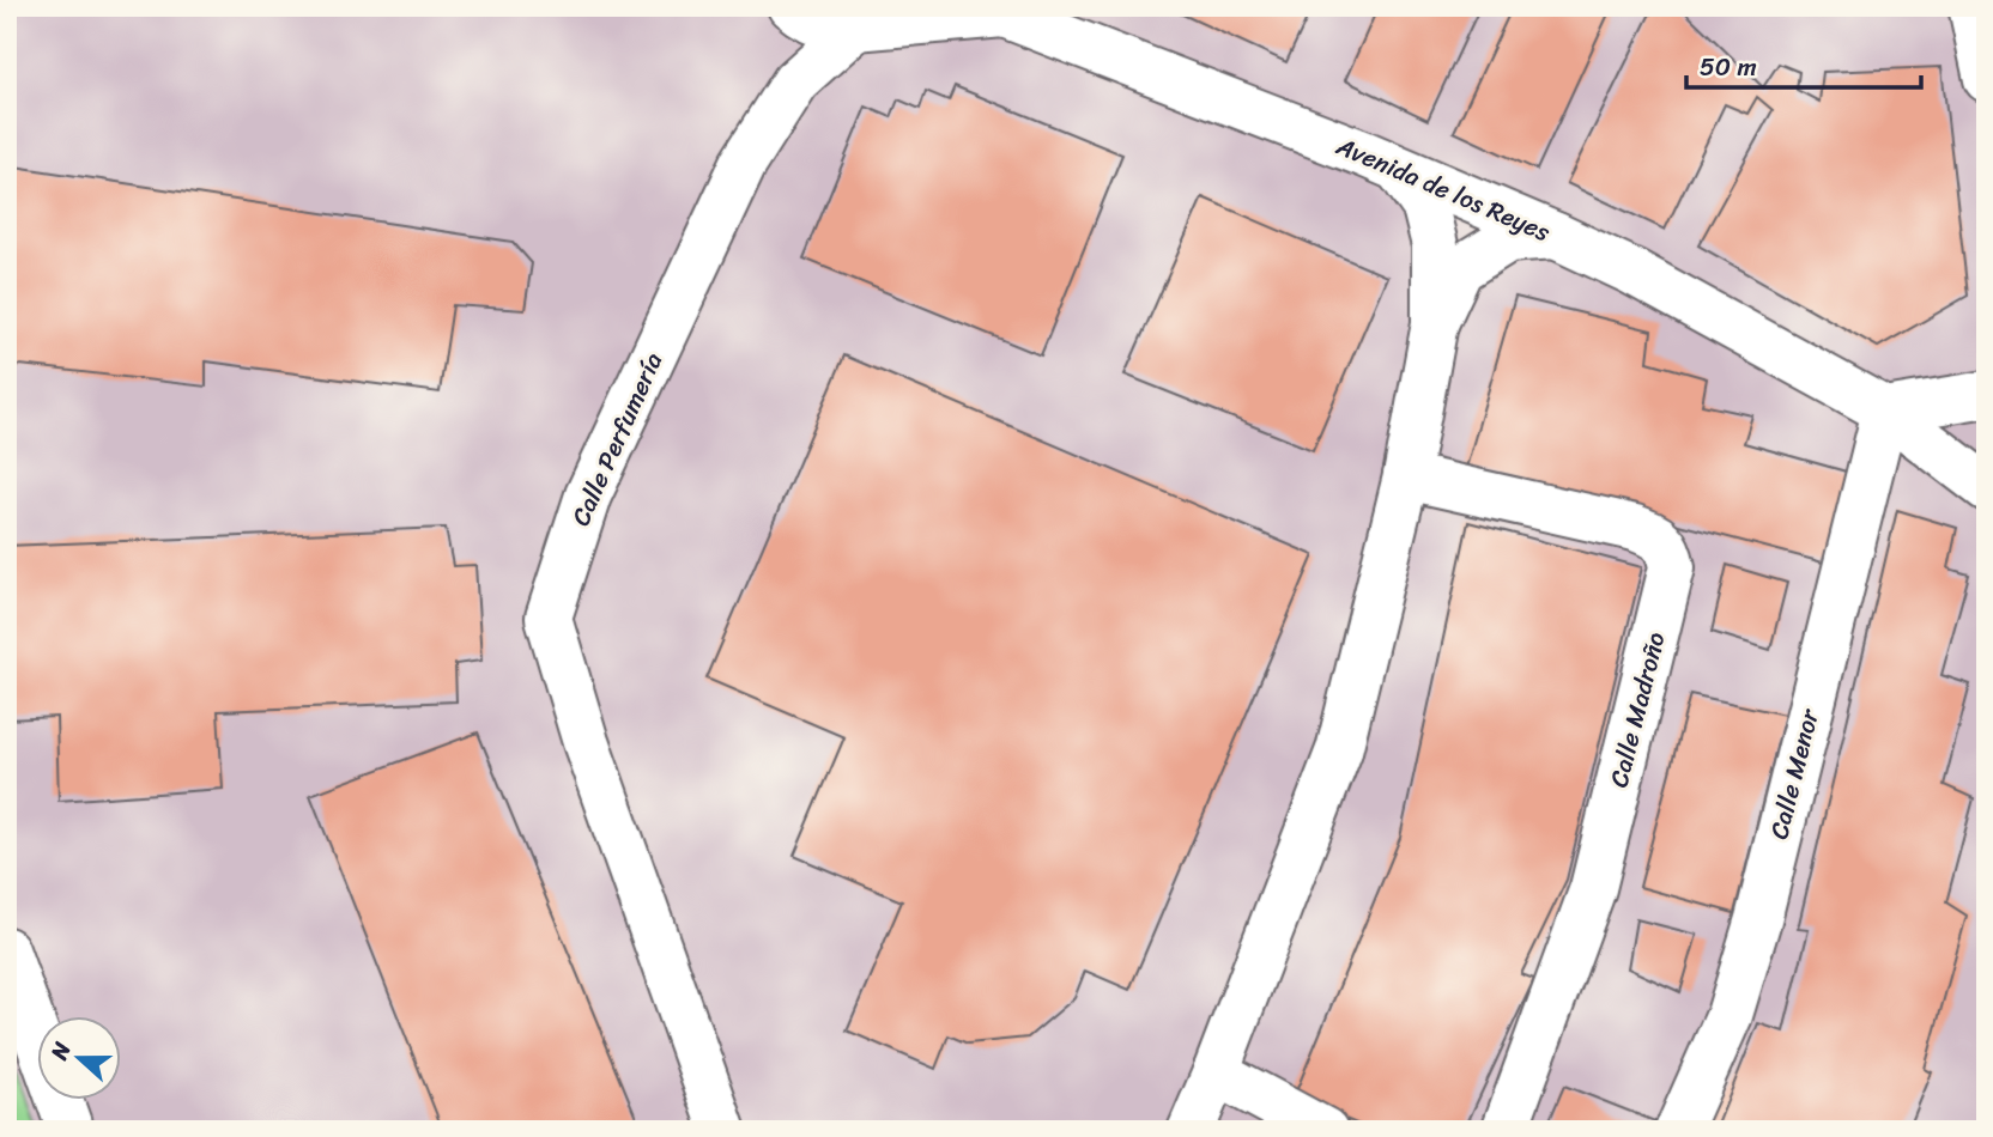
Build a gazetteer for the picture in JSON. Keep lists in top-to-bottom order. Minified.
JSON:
{"streets":{"street":["Avenida de los Reyes","Calle Perfumería","Calle Madroño","Calle Menor"]},"crossings":[["Avenida de los Reyes","Calle Menor"]],"scale_bar":"50 m","north":"left"}
